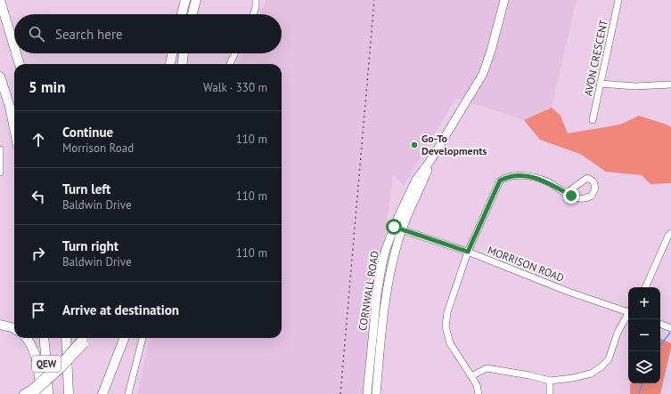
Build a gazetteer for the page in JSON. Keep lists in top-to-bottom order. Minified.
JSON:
{"streets":{"highway":["QEW"],"main road":["CORNWALL ROAD"],"street":["AVON CRESCENT","MORRISON ROAD"]},"crossings":[["MORRISON ROAD","CORNWALL ROAD"]],"places":["Go-To Developments"],"page":{"search":"Search here","heading":["5 min","Walk · 330 m"],"list":[["Continue","Morrison Road","110 m"],["Turn left","Baldwin Drive","110 m"],["Turn right","Baldwin Drive","110 m"],"Arrive at destination"],"map_buttons":["+","−"]}}
